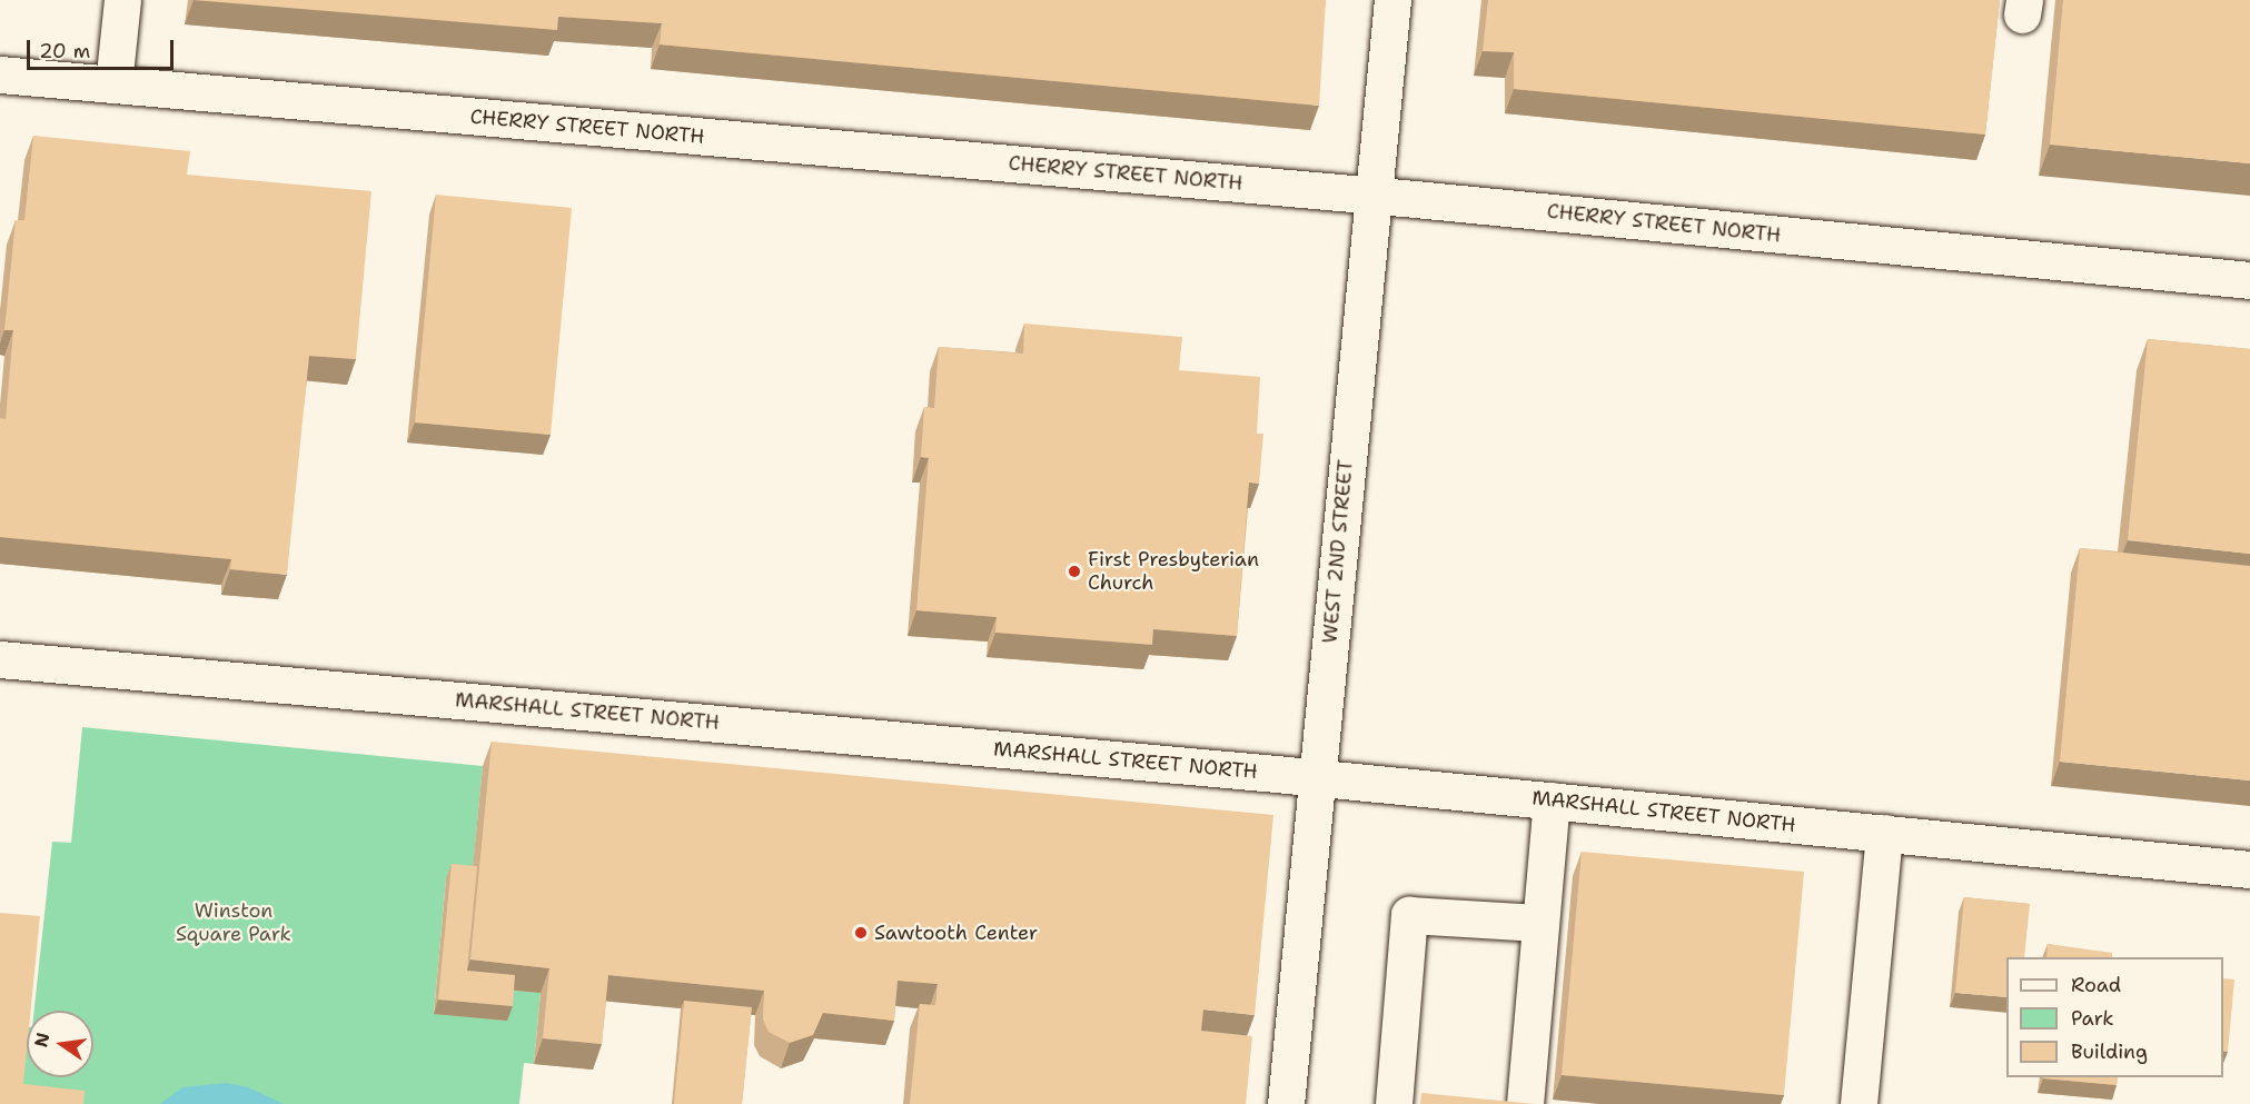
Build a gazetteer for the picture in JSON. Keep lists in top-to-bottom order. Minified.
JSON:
{"streets":{"main road":["CHERRY STREET NORTH","WEST 2ND STREET","MARSHALL STREET NORTH"]},"crossings":[["CHERRY STREET NORTH","WEST 2ND STREET"],["WEST 2ND STREET","MARSHALL STREET NORTH"]],"parks":["Winston Square Park"],"places":["First Presbyterian Church","Sawtooth Center"],"legend":["Road","Park","Building"],"scale_bar":"20 m","north":"left"}
